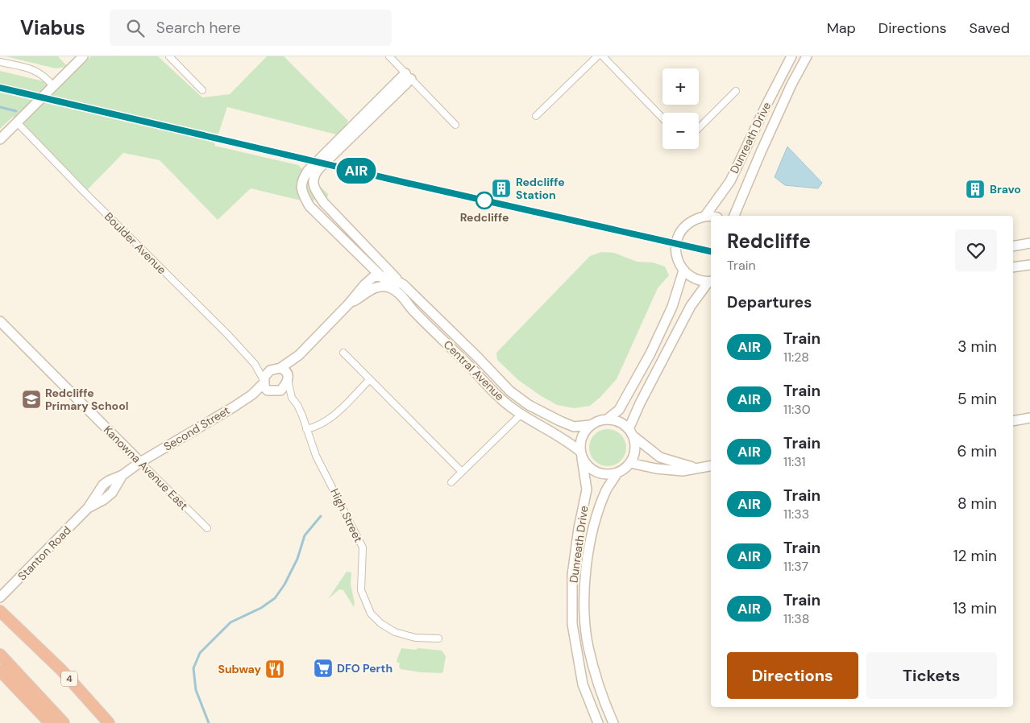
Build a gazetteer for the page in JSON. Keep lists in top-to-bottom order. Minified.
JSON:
{"streets":{"highway":["4"],"street":["Dunreath Drive","Boulder Avenue","Central Avenue","Second Street","Kanowna Avenue East","High Street","Stanton Road"]},"crossings":[["Dunreath Drive","Central Avenue"],["Boulder Avenue","Second Street"],["Boulder Avenue","High Street"],["Second Street","Kanowna Avenue East"],["Second Street","High Street"],["Second Street","Stanton Road"],["Kanowna Avenue East","Stanton Road"]],"places":{"building":["Redcliffe Station","Bravo"],"other":["Redcliffe"],"school or university":["Redcliffe Primary School"],"supermarket":["DFO Perth"],"restaurant":["Subway"]},"page":{"header":"Viabus","search":"Search here","nav":["Map","Directions","Saved"],"on_map":"AIR","map_buttons":["+","−"],"heading":[["Redcliffe","Train"],"Departures"],"list":[{"mark":"AIR","name":"Train","note":"11:28","value":"3 min"},{"mark":"AIR","name":"Train","note":"11:30","value":"5 min"},{"mark":"AIR","name":"Train","note":"11:31","value":"6 min"},{"mark":"AIR","name":"Train","note":"11:33","value":"8 min"},{"mark":"AIR","name":"Train","note":"11:37","value":"12 min"},{"mark":"AIR","name":"Train","note":"11:38","value":"13 min"}],"buttons":["Directions","Tickets"]}}
